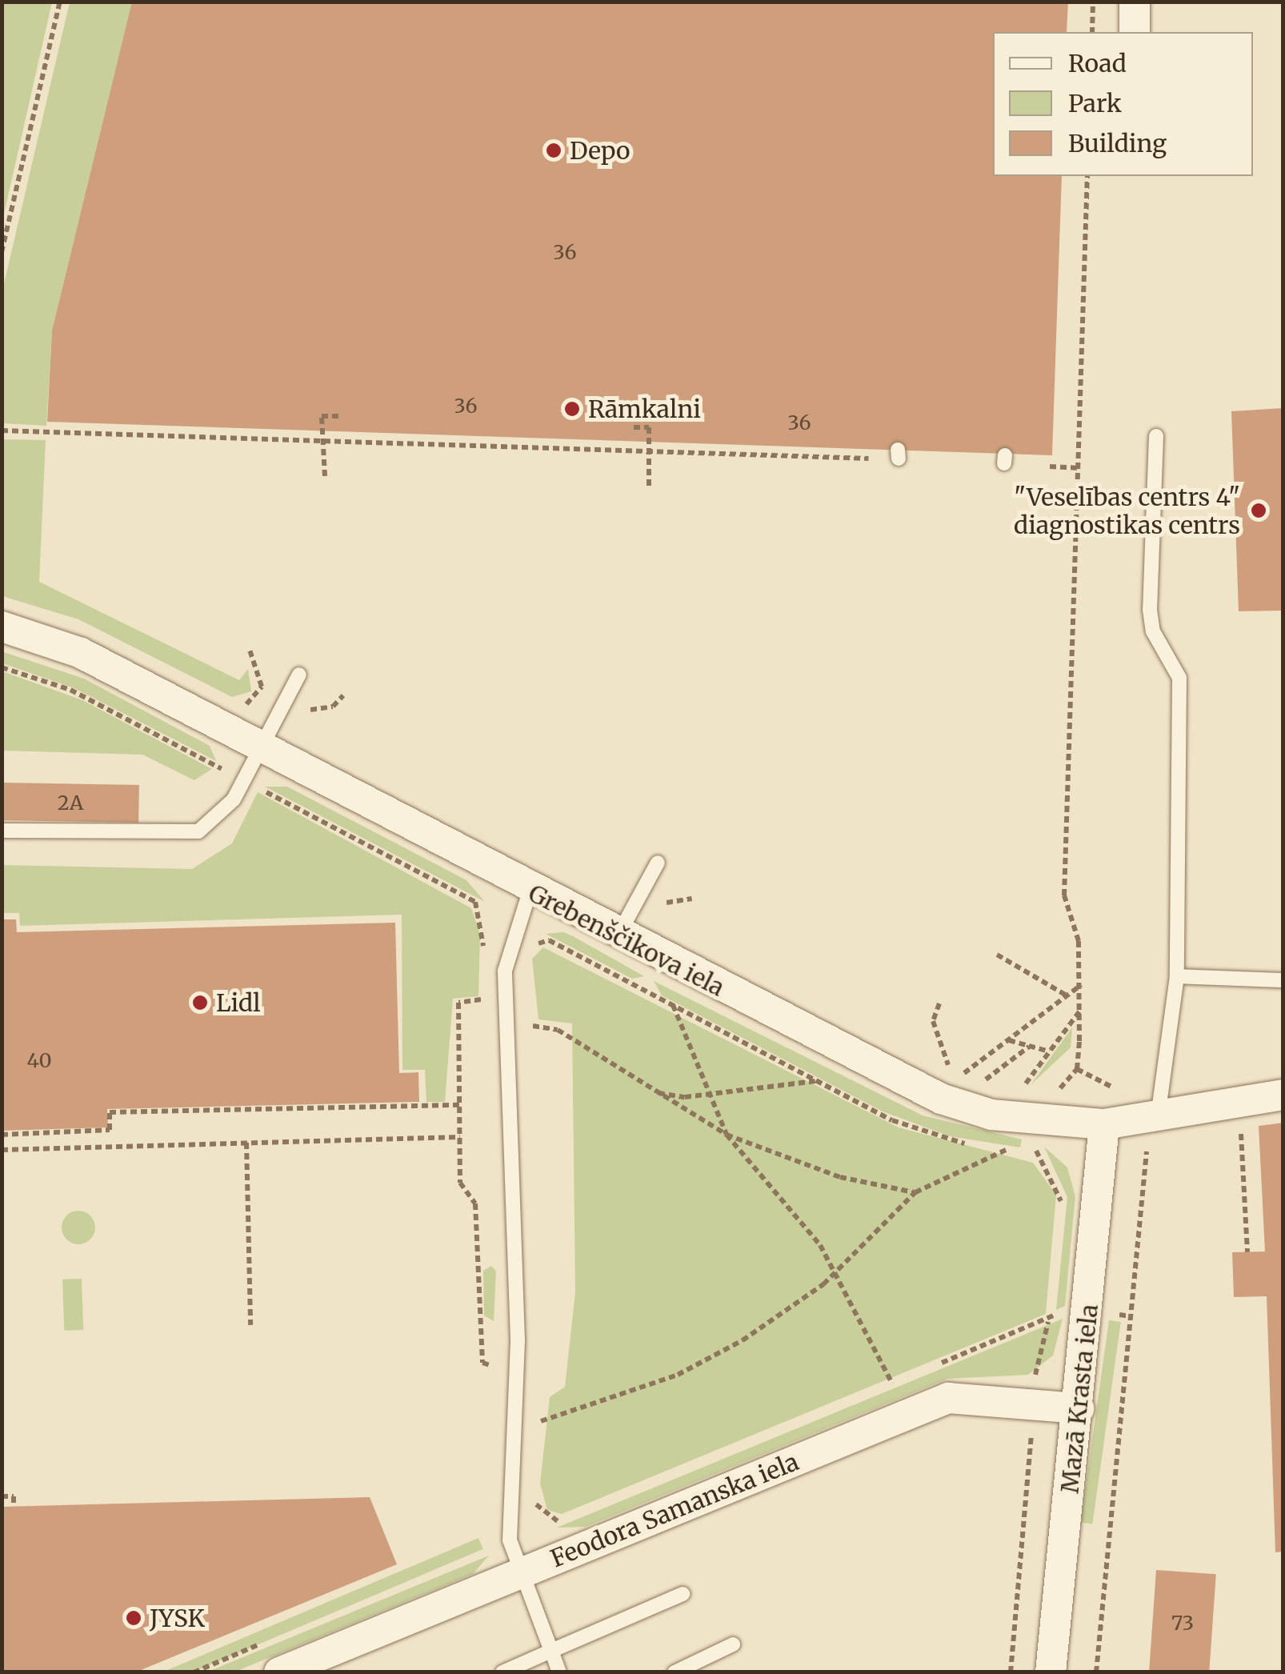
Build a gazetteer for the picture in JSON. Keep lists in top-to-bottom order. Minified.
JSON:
{"streets":{"street":["Grebenščikova iela","Mazā Krasta iela","Feodora Samanska iela"]},"crossings":[["Grebenščikova iela","Mazā Krasta iela"],["Mazā Krasta iela","Feodora Samanska iela"]],"places":["Depo","Rāmkalni","\"Veselības centrs 4\" diagnostikas centrs","Lidl","JYSK"],"house_numbers":["36","36","36","2A","40","73"],"legend":["Road","Park","Building"]}
